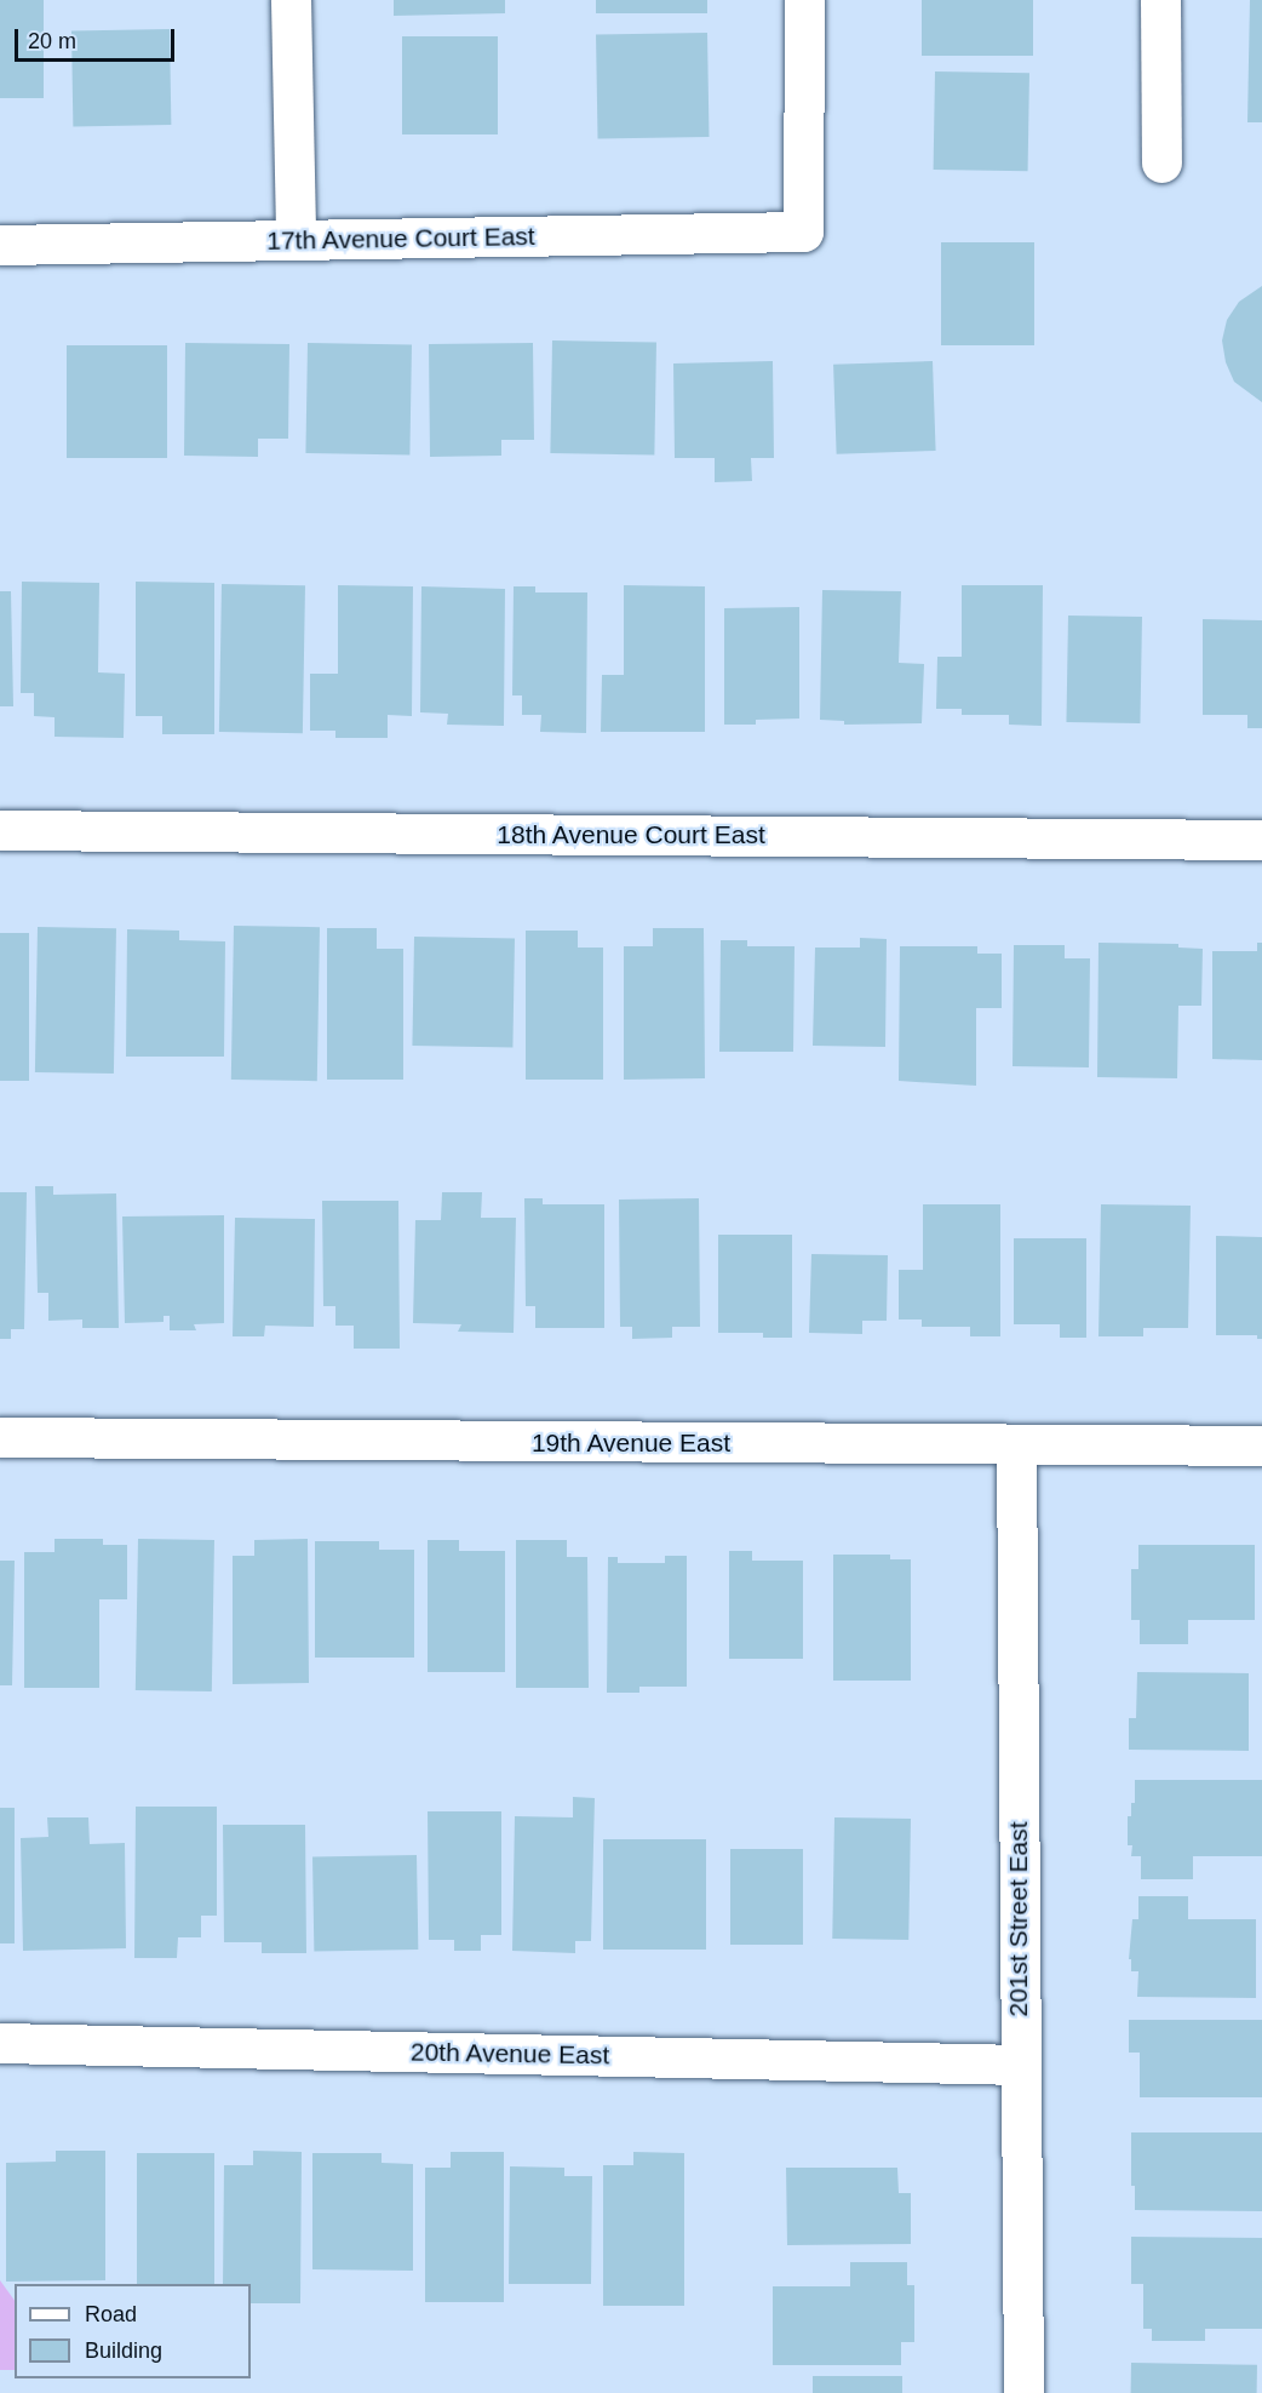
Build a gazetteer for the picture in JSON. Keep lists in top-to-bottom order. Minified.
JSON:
{"streets":{"street":["17th Avenue Court East","18th Avenue Court East","19th Avenue East","201st Street East","20th Avenue East"]},"crossings":[["19th Avenue East","201st Street East"],["201st Street East","20th Avenue East"]],"legend":["Road","Building"],"scale_bar":"20 m"}
